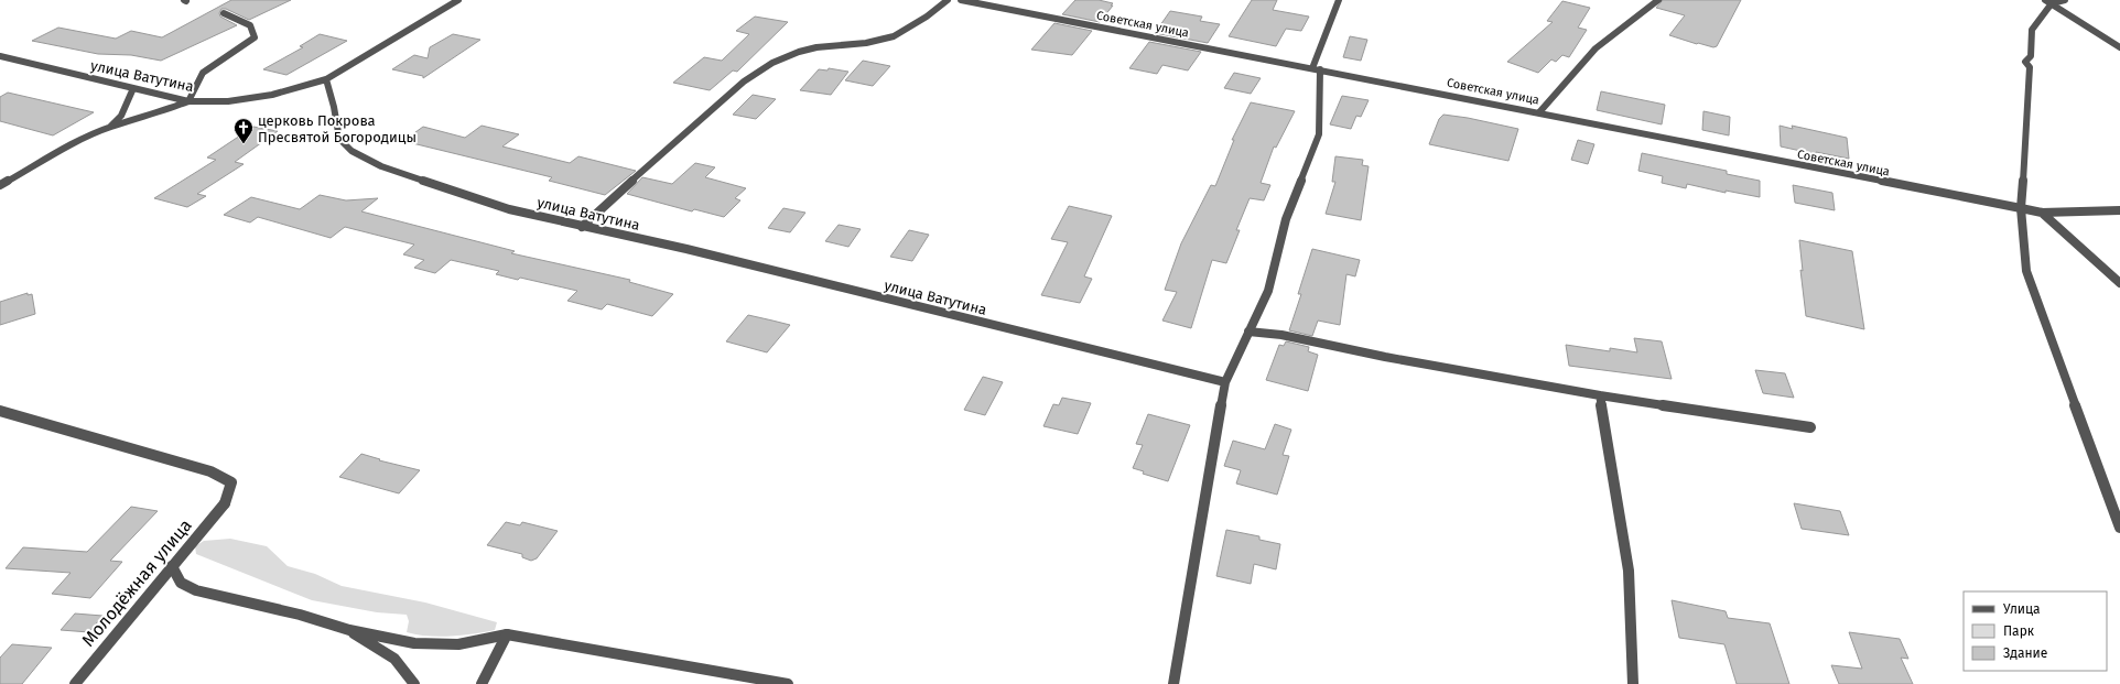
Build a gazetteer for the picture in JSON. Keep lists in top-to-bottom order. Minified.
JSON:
{"streets":{"street":["Советская улица","улица Ватутина","Молодёжная улица"]},"places":{"church":["церковь Покрова Пресвятой Богородицы"]},"legend":["Улица","Парк","Здание"]}
